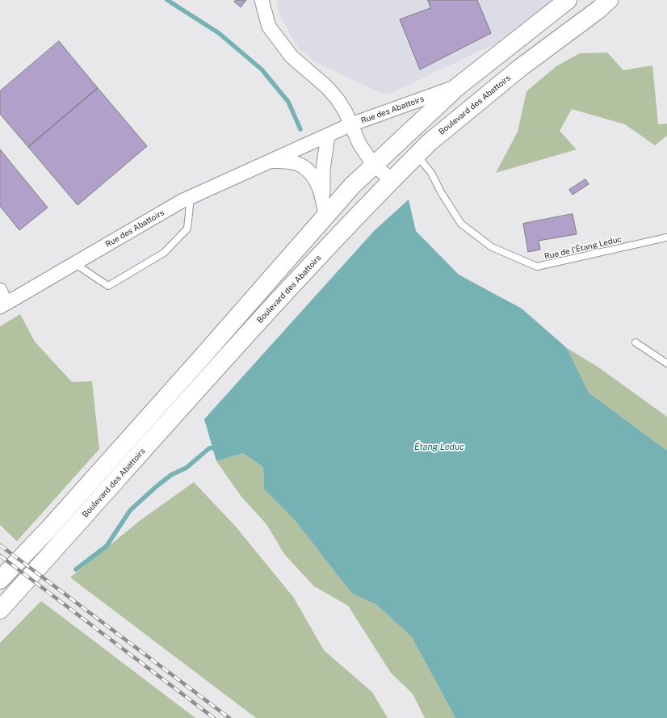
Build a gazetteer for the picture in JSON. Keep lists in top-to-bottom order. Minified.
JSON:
{"streets":{"street":["Boulevard des Abattoirs","Rue des Abattoirs"],"lane":["Rue de l'Étang Leduc"]},"crossings":[["Boulevard des Abattoirs","Rue de l'Étang Leduc"]],"water":["Étang Leduc"]}
